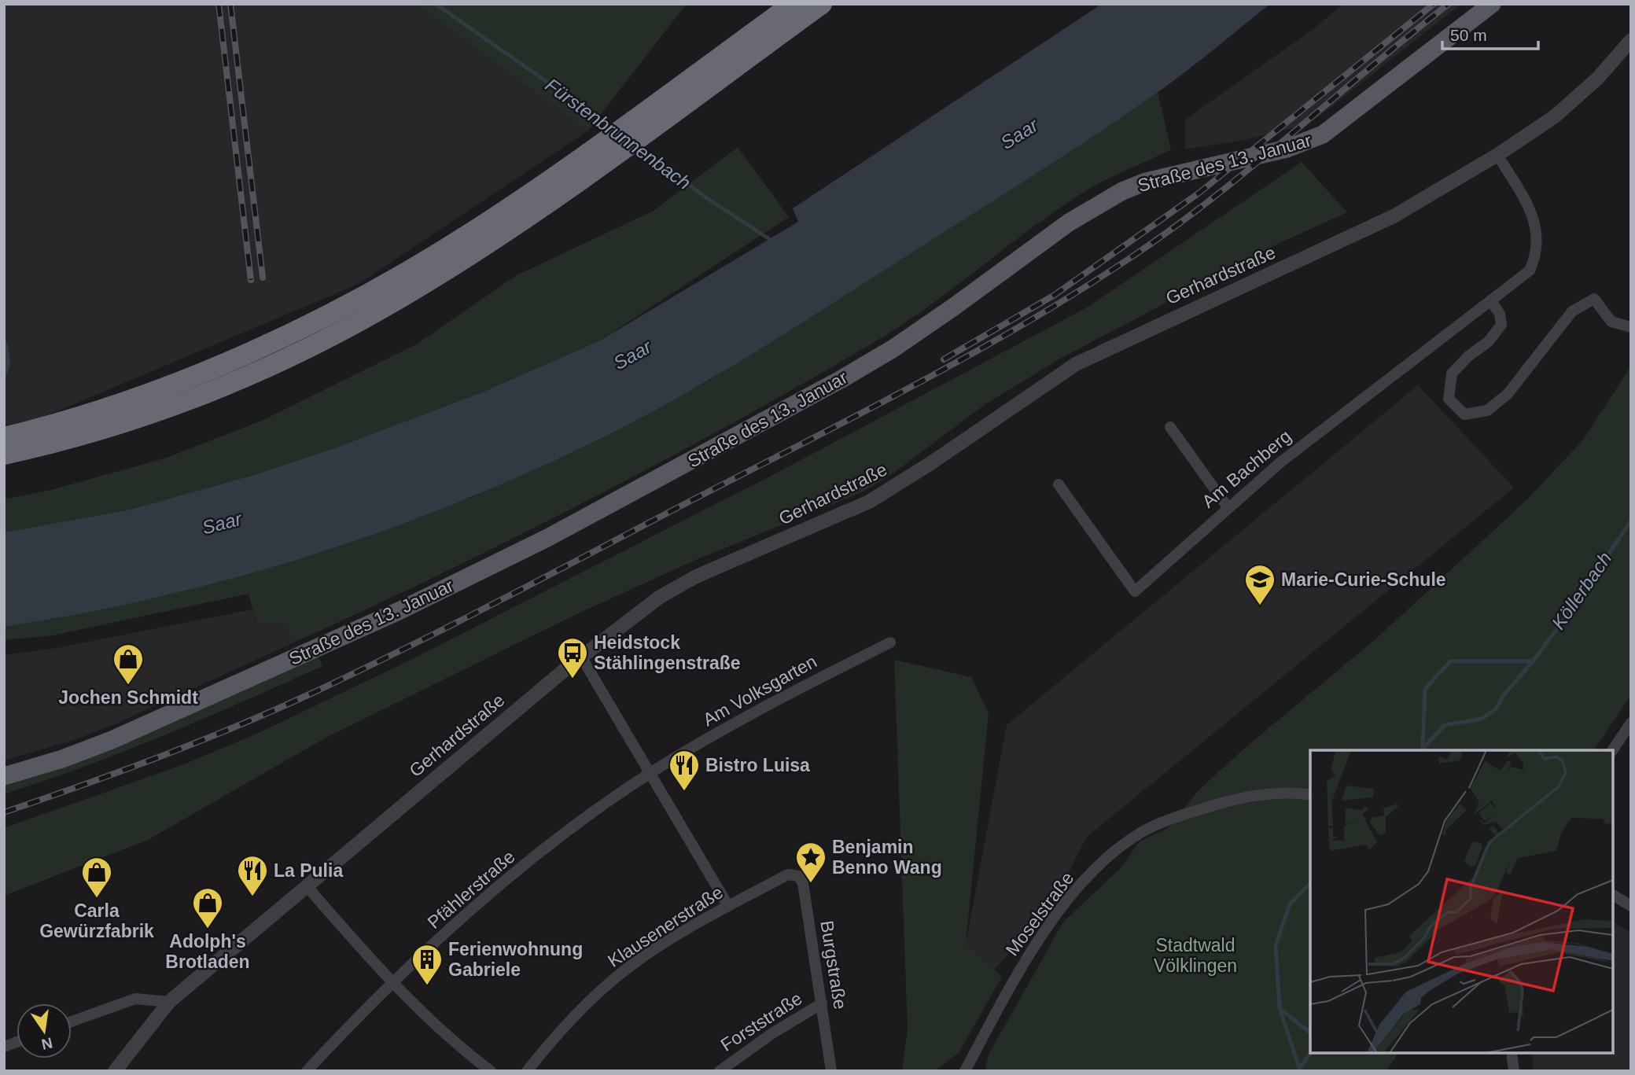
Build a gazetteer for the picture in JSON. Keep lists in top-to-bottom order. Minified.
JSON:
{"streets":{"main road":["Straße des 13. Januar"],"street":["Gerhardstraße","Am Bachberg","Am Volksgarten","Pfählerstraße","Moselstraße","Klausenerstraße","Burgstraße","Forststraße"]},"crossings":[["Gerhardstraße","Am Bachberg"],["Am Volksgarten","Pfählerstraße"],["Klausenerstraße","Burgstraße"],["Burgstraße","Forststraße"]],"water":["Fürstenbrunnenbach","Saar","Köllerbach"],"parks":["Stadtwald Völklingen"],"places":{"school or university":["Marie-Curie-Schule"],"bus stop":["Heidstock Stählingenstraße"],"shop":["Jochen Schmidt","Carla Gewürzfabrik","Adolph's Brotladen"],"restaurant":["Bistro Luisa","La Pulia"],"place":["Benjamin Benno Wang"],"building":["Ferienwohnung Gabriele"]},"scale_bar":"50 m","north":"bottom"}
